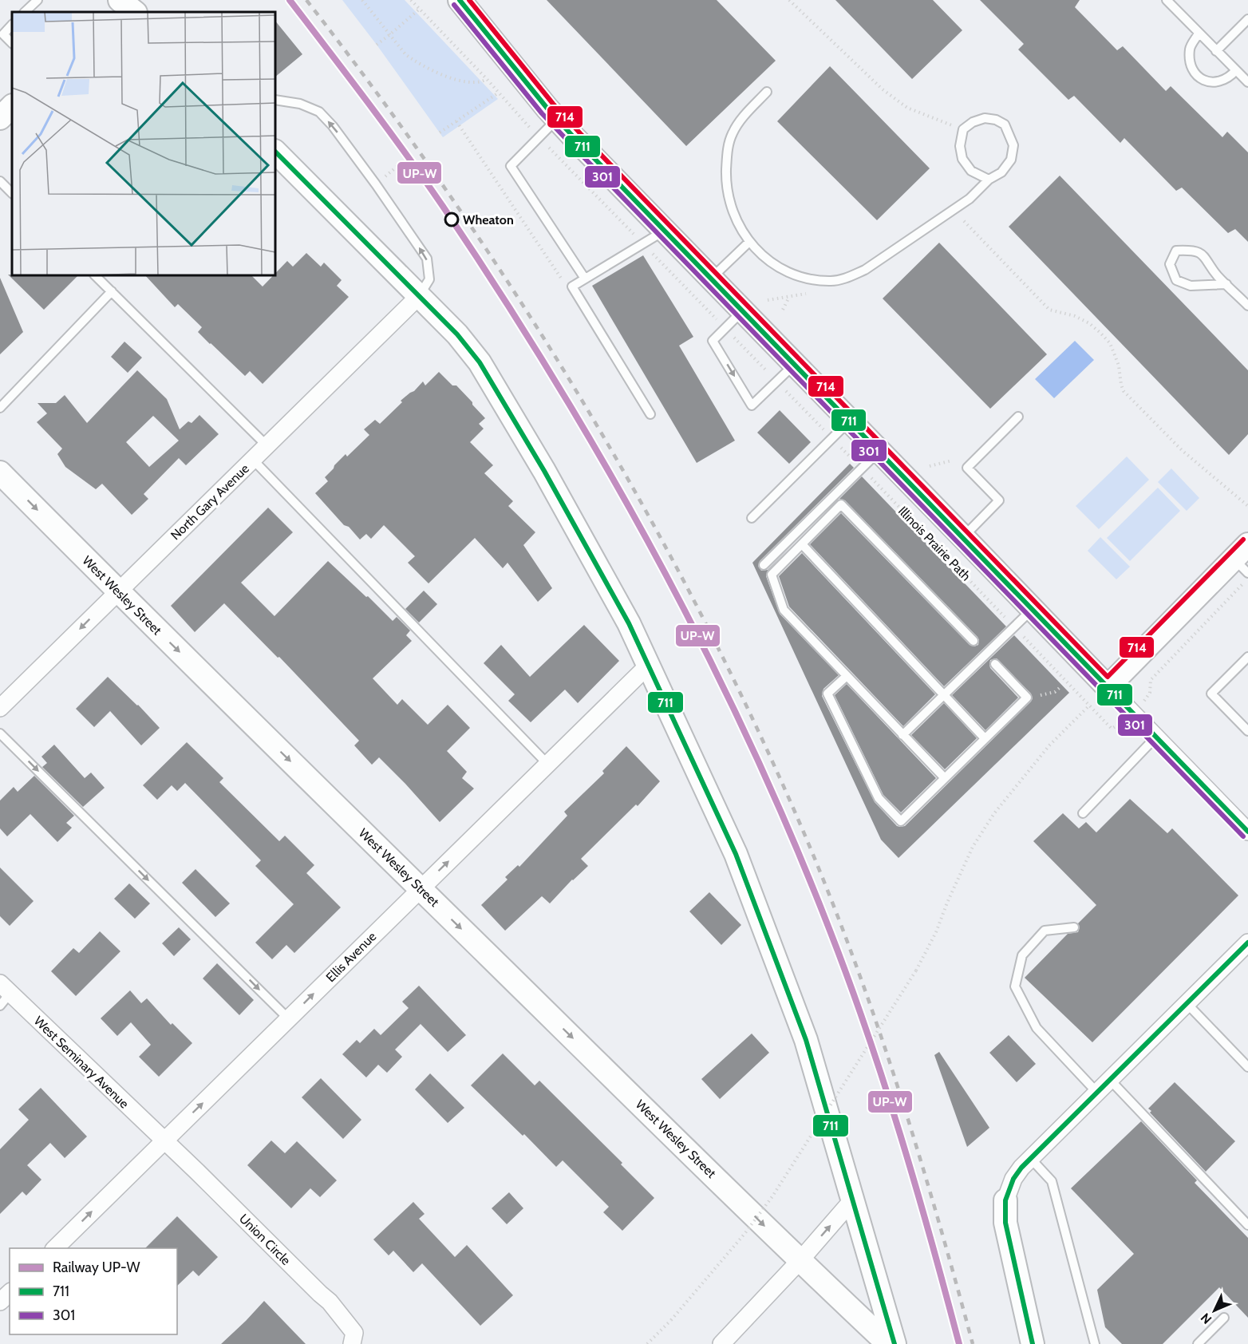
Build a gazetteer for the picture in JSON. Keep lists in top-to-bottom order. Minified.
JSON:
{"streets":{"street":["North Gary Avenue","West Wesley Street","Ellis Avenue","West Seminary Avenue","Union Circle"],"path":["Illinois Prairie Path"]},"crossings":[["North Gary Avenue","West Wesley Street"],["West Wesley Street","Ellis Avenue"],["Ellis Avenue","West Seminary Avenue"],["Ellis Avenue","Union Circle"],["West Seminary Avenue","Union Circle"]],"one_way":["West Wesley Street","Ellis Avenue"],"places":["Wheaton"],"lines":["rail line UP-W","transit line 711","transit line 714","transit line 301"],"legend":["Railway UP-W","711","301"],"north":"bottom left"}
